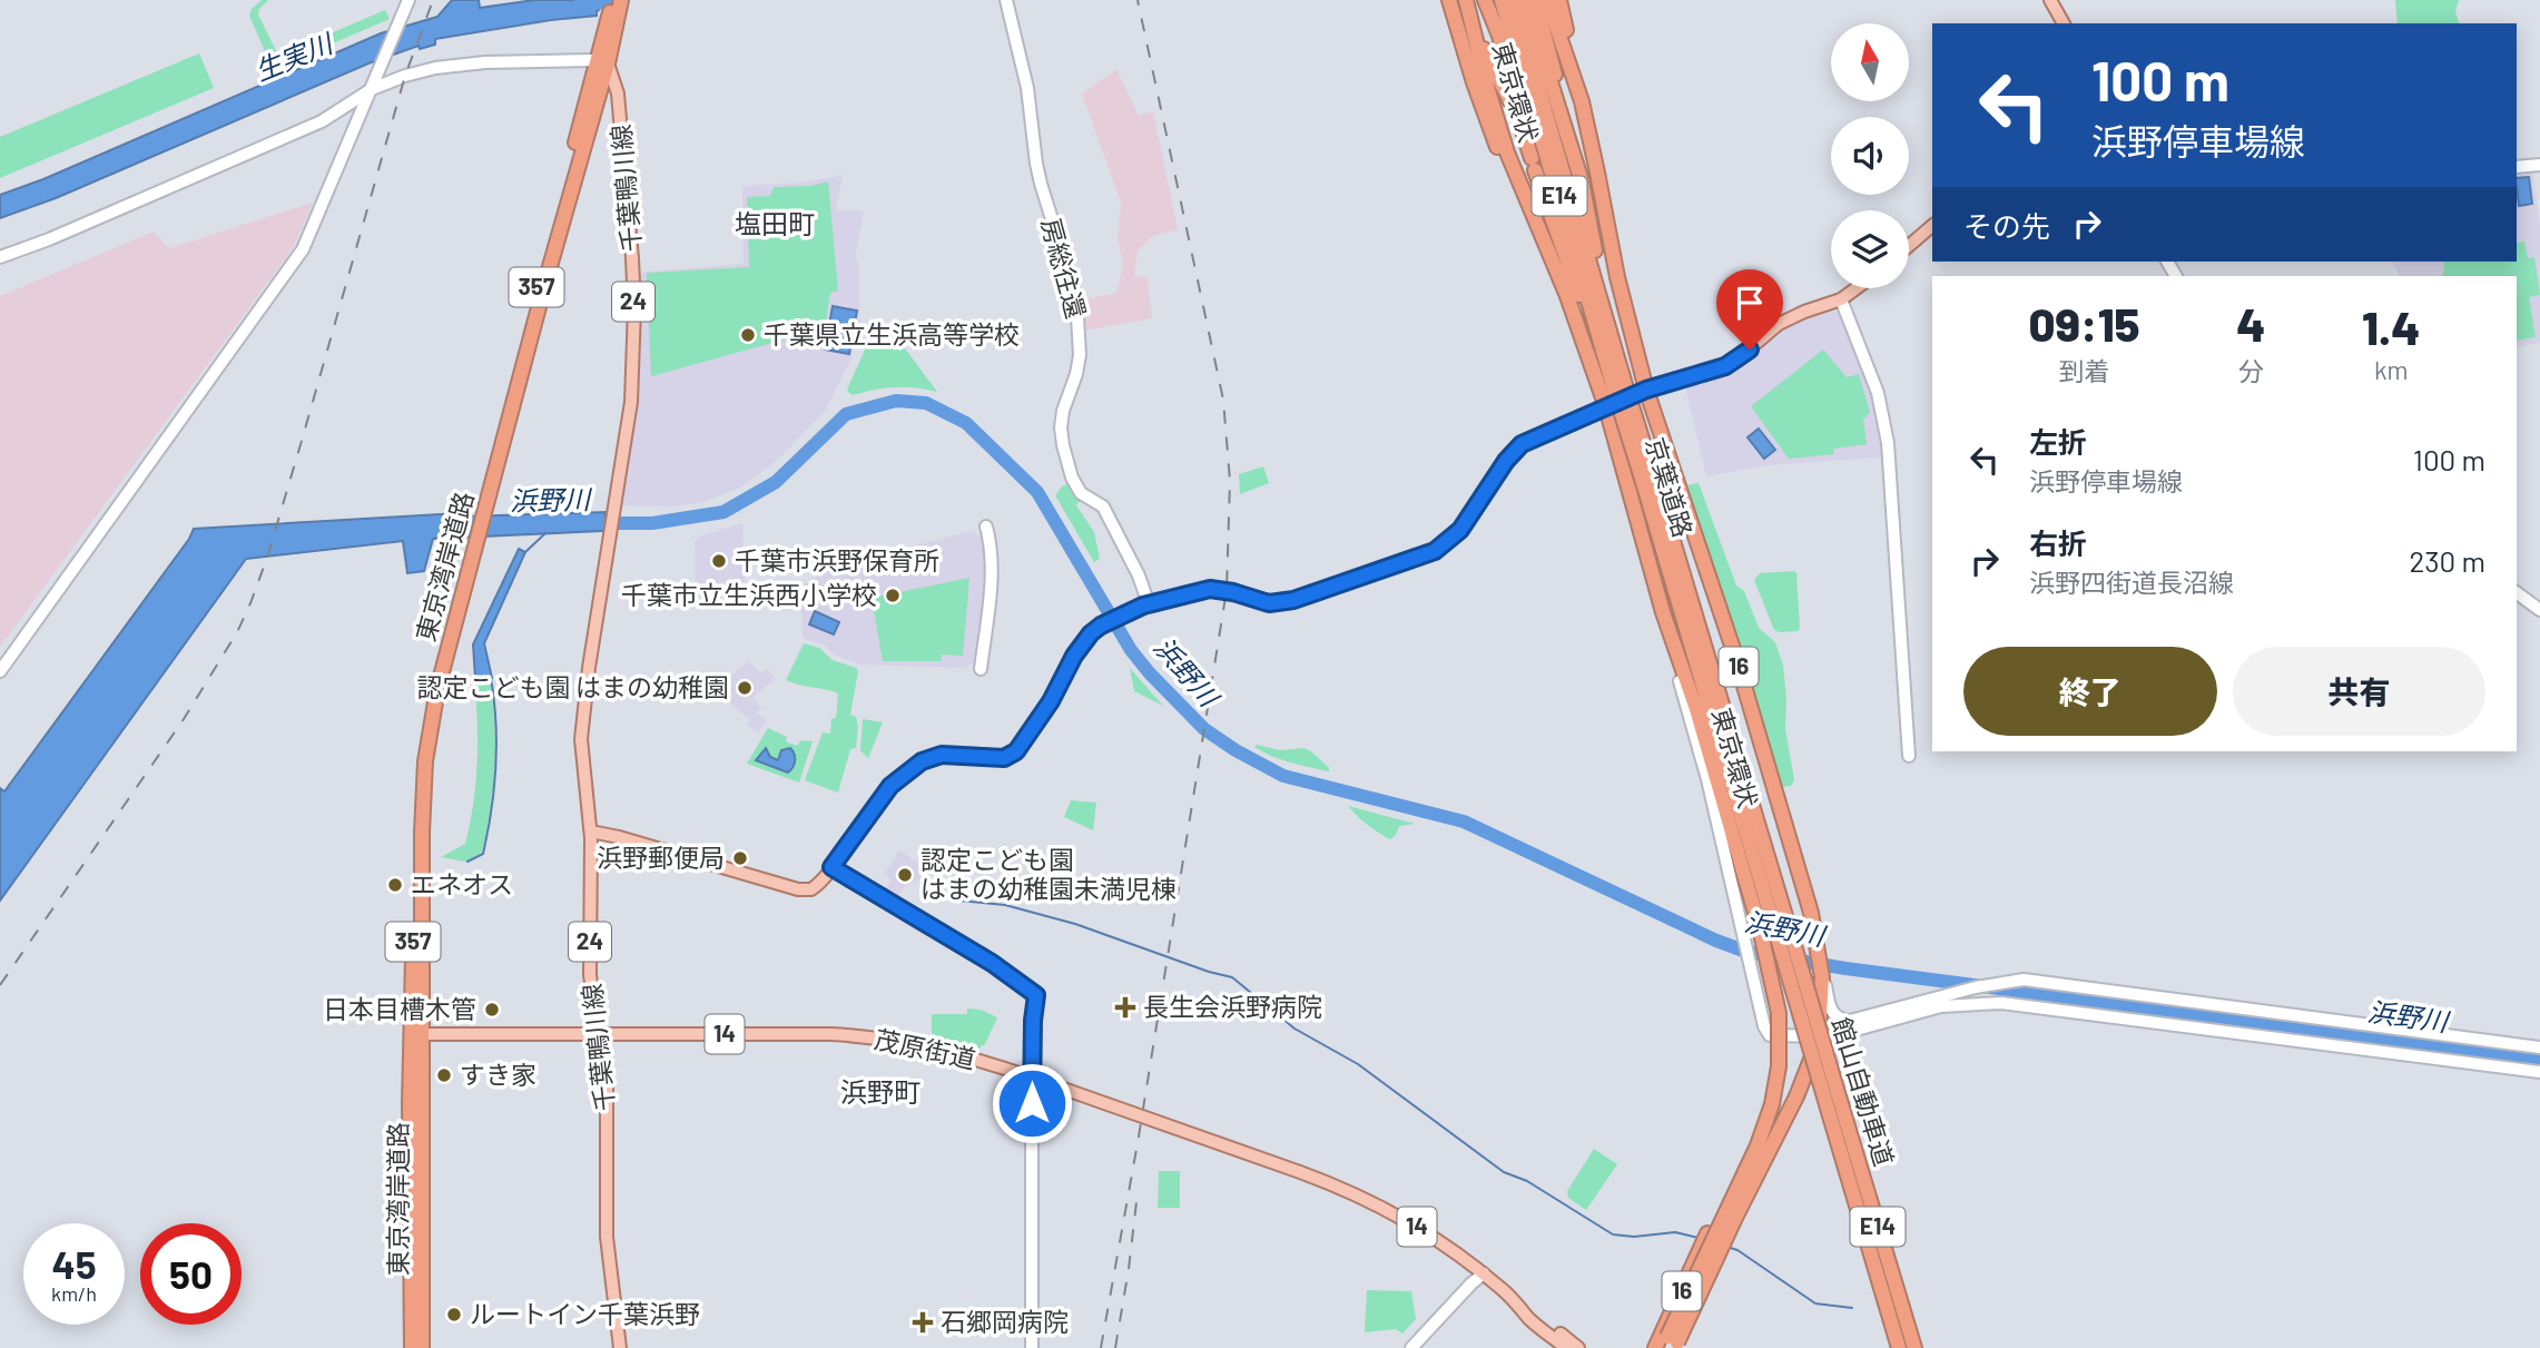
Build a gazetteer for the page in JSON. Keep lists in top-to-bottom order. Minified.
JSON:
{"streets":{"highway":["東京環状","E14","357","京葉道路","東京湾岸道路","16","館山自動車道"],"main road":["千葉鴨川線","24","14","茂原街道"],"street":["房総往還"]},"crossings":[["東京環状","京葉道路"],["千葉鴨川線","東京湾岸道路"],["千葉鴨川線","茂原街道"],["京葉道路","館山自動車道"],["東京湾岸道路","茂原街道"]],"districts":["塩田町","浜野町"],"water":["生実川","浜野川"],"places":{"other":["千葉県立生浜高等学校","千葉市浜野保育所","千葉市立生浜西小学校","認定こども園 はまの幼稚園","浜野郵便局","認定こども園 はまの幼稚園未満児棟","エネオス","日本目槽木管","すき家","ルートイン千葉浜野"],"health":["長生会浜野病院","石郷岡病院"]},"north":"top","page":{"turn":["100 m","浜野停車場線"],"then":"その先","eta":["09:15","到着","4","分","1.4","km"],"list":[{"name":"左折","note":"浜野停車場線","value":"100 m"},{"name":"右折","note":"浜野四街道長沼線","value":"230 m"}],"buttons":["終了","共有"],"speed":"45 km/h","limit":"50"}}
